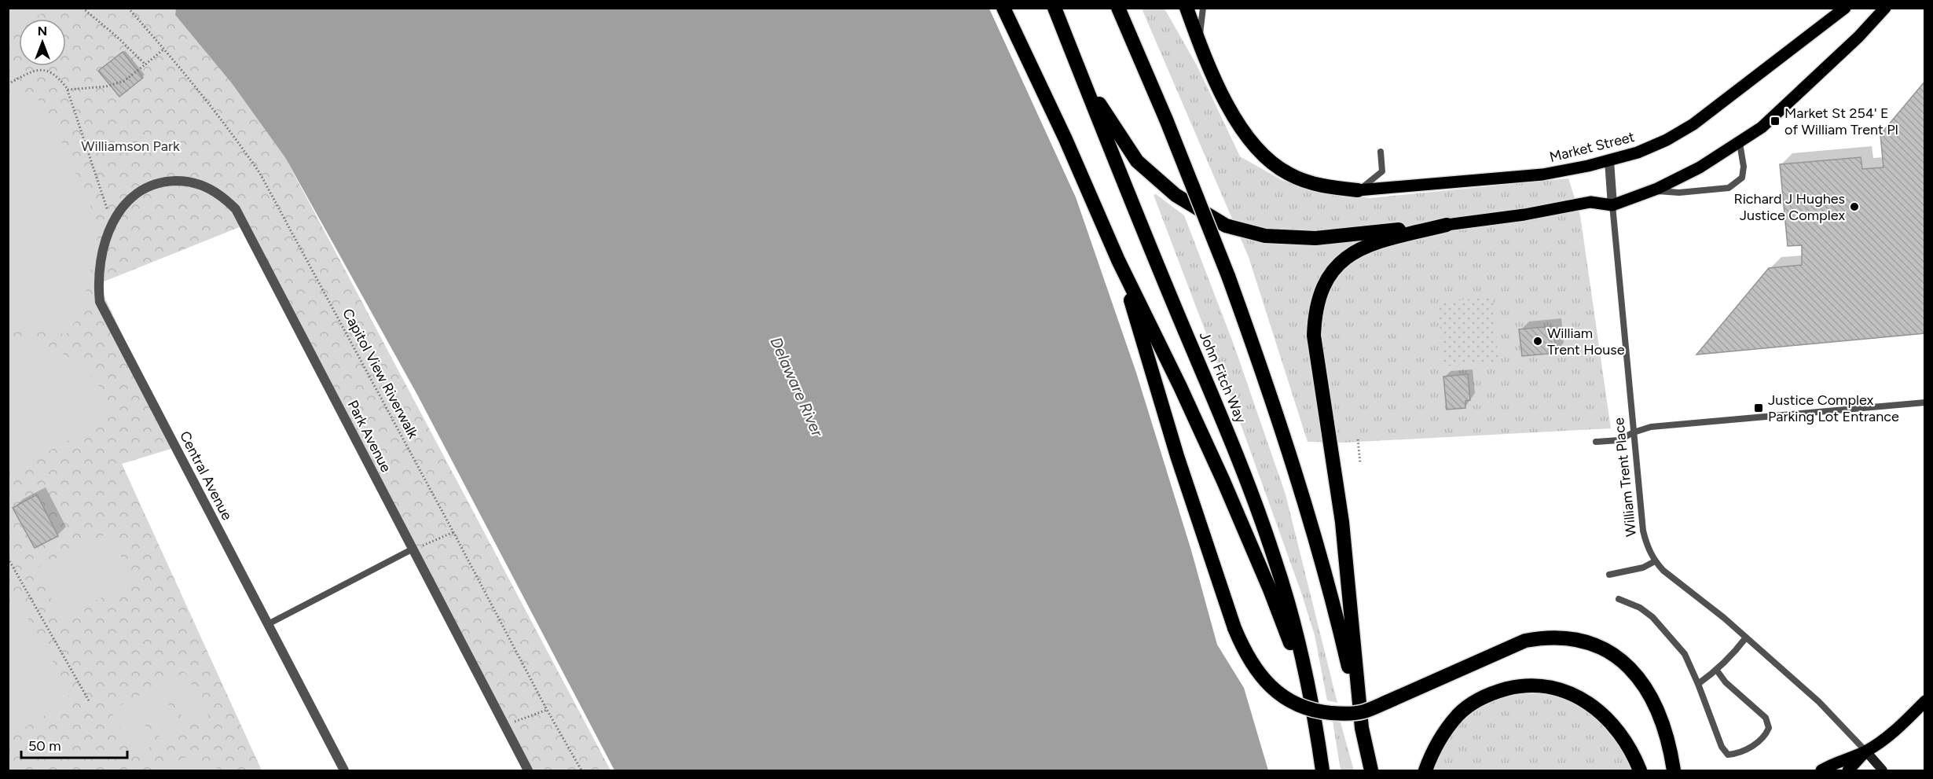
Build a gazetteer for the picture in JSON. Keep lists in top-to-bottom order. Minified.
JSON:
{"streets":{"highway":["John Fitch Way"],"main road":["Market Street"],"street":["Park Avenue","Central Avenue","William Trent Place"],"path":["Capitol View Riverwalk"]},"crossings":[["Market Street","William Trent Place"],["Park Avenue","Central Avenue"]],"water":["Delaware River"],"parks":["Williamson Park"],"places":{"transit":["Market St 254' E of William Trent Pl","Justice Complex Parking Lot Entrance"],"other":["Richard J Hughes Justice Complex","William Trent House"]},"scale_bar":"50 m","north":"top"}
